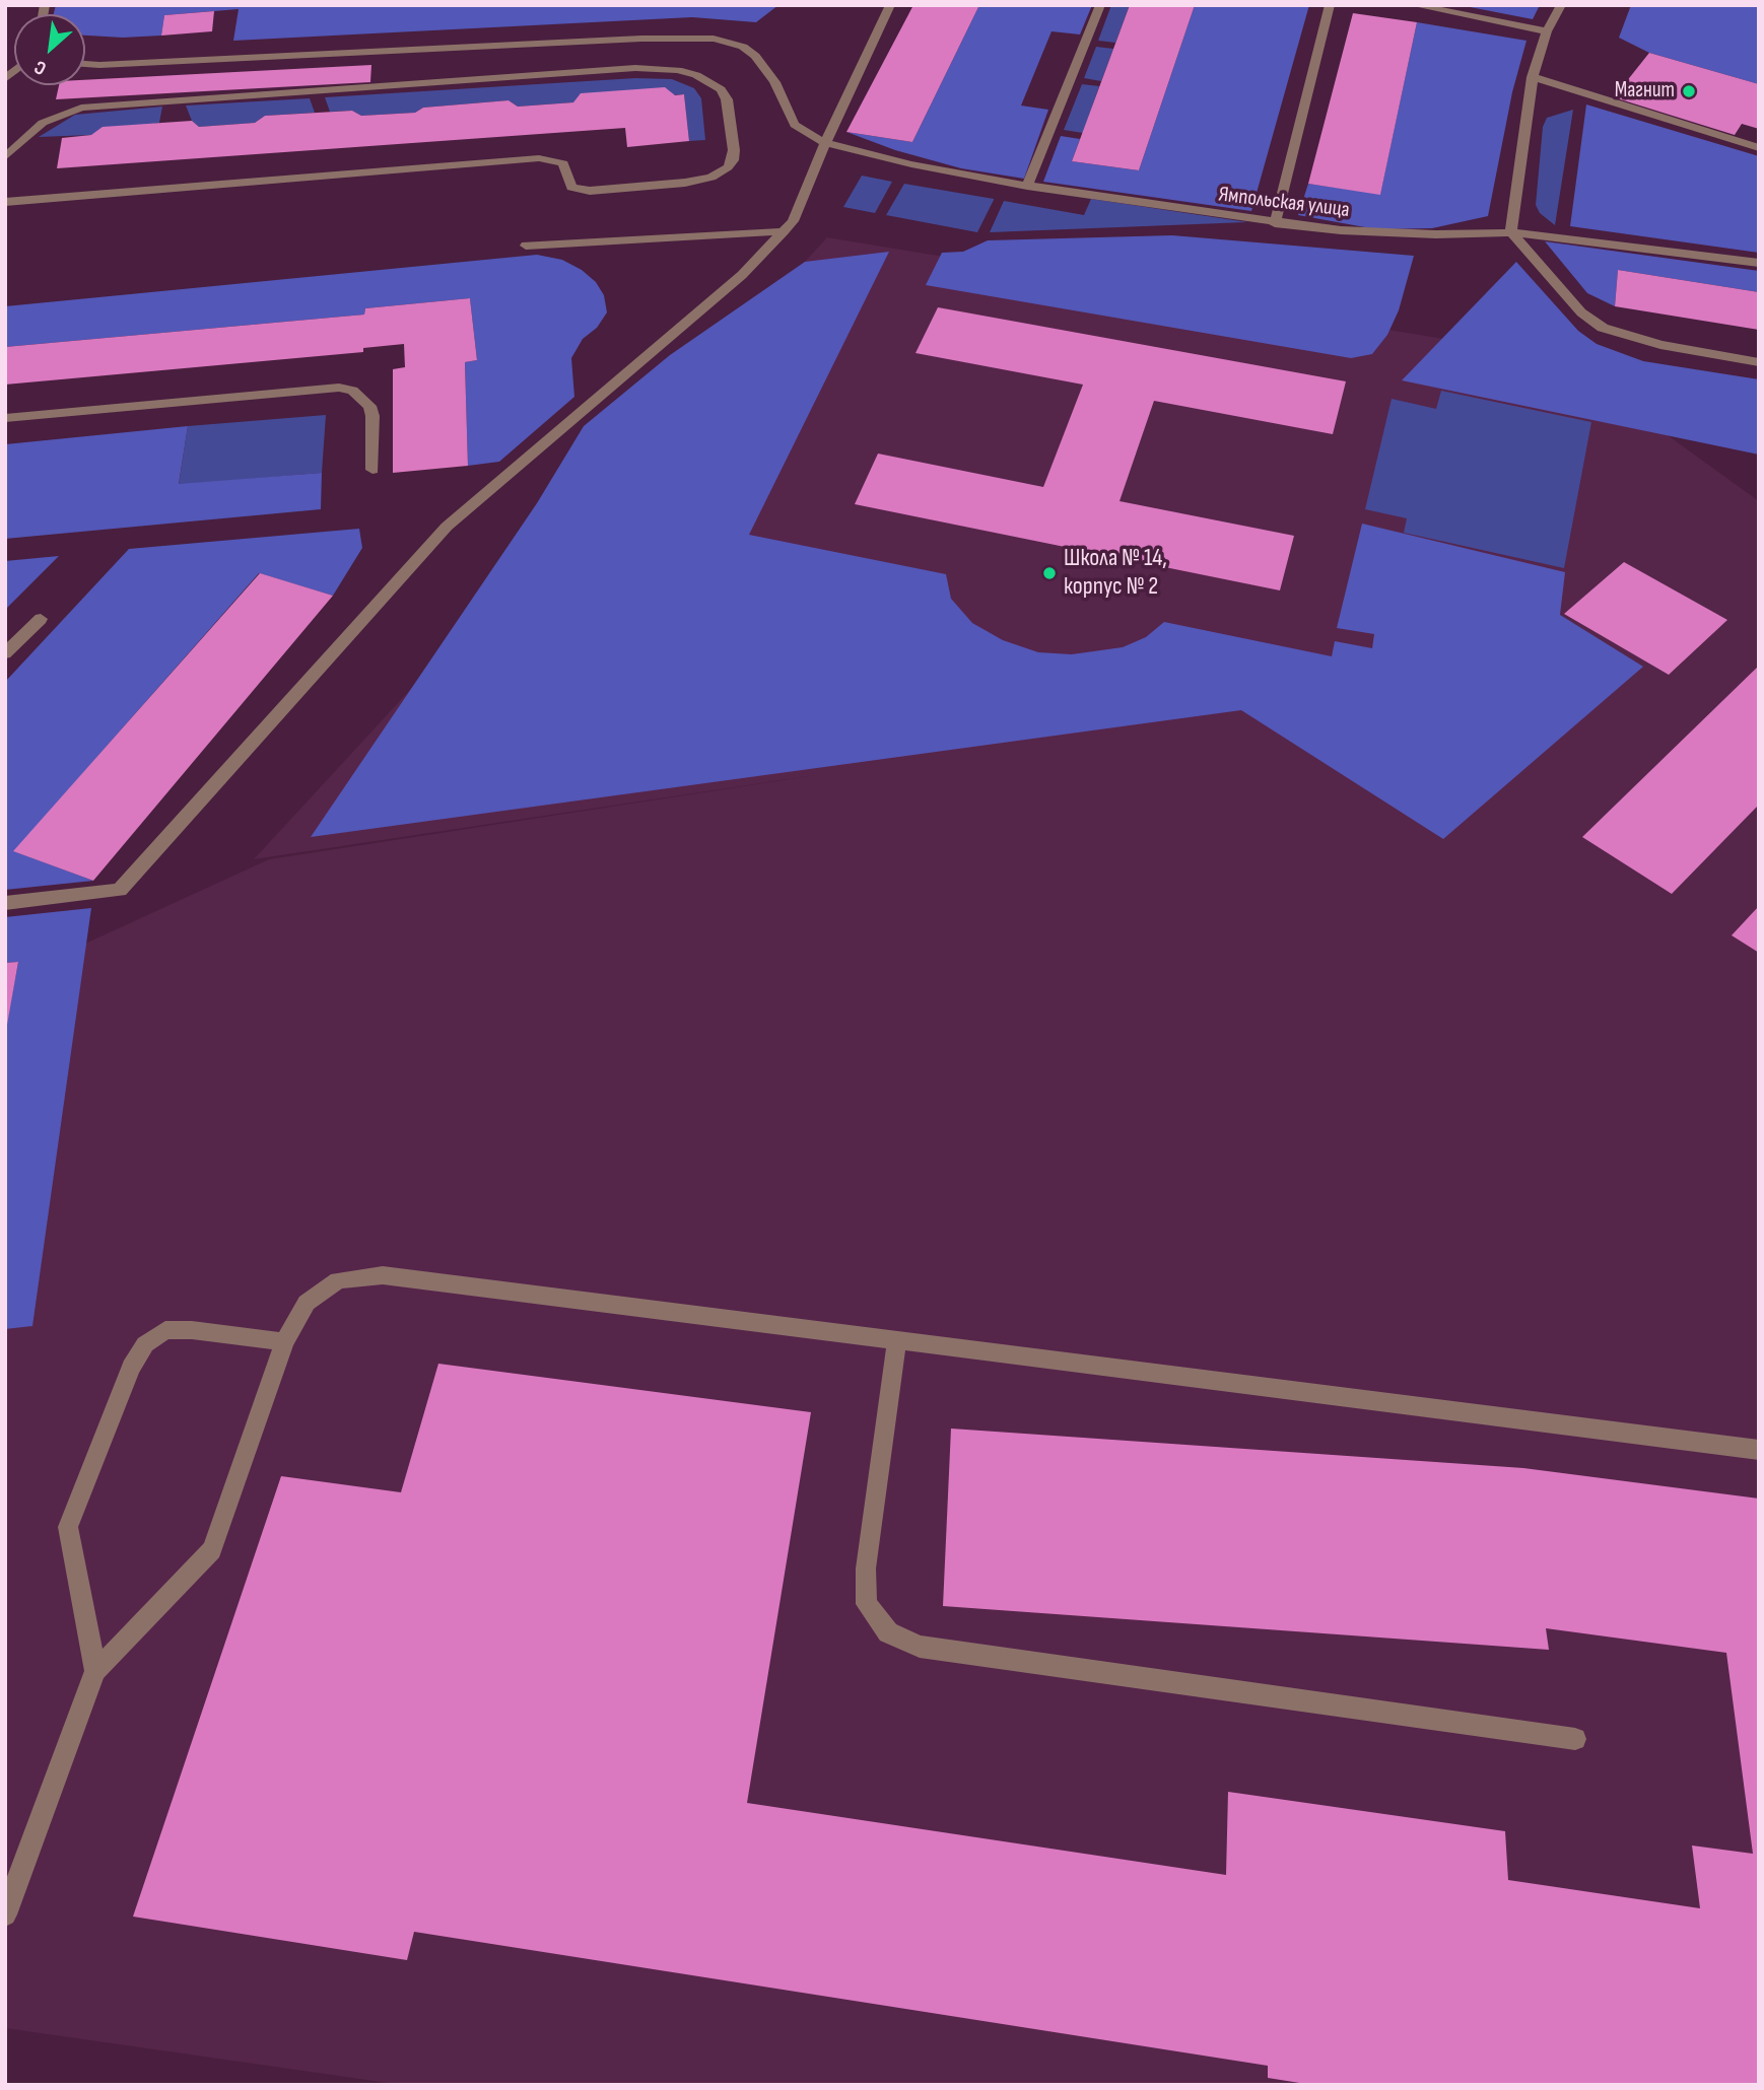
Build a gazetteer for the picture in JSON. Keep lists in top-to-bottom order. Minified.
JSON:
{"streets":{"street":["Ямпольская улица"]},"places":["Магнит","Школа № 14, корпус № 2"],"north":"bottom left"}
